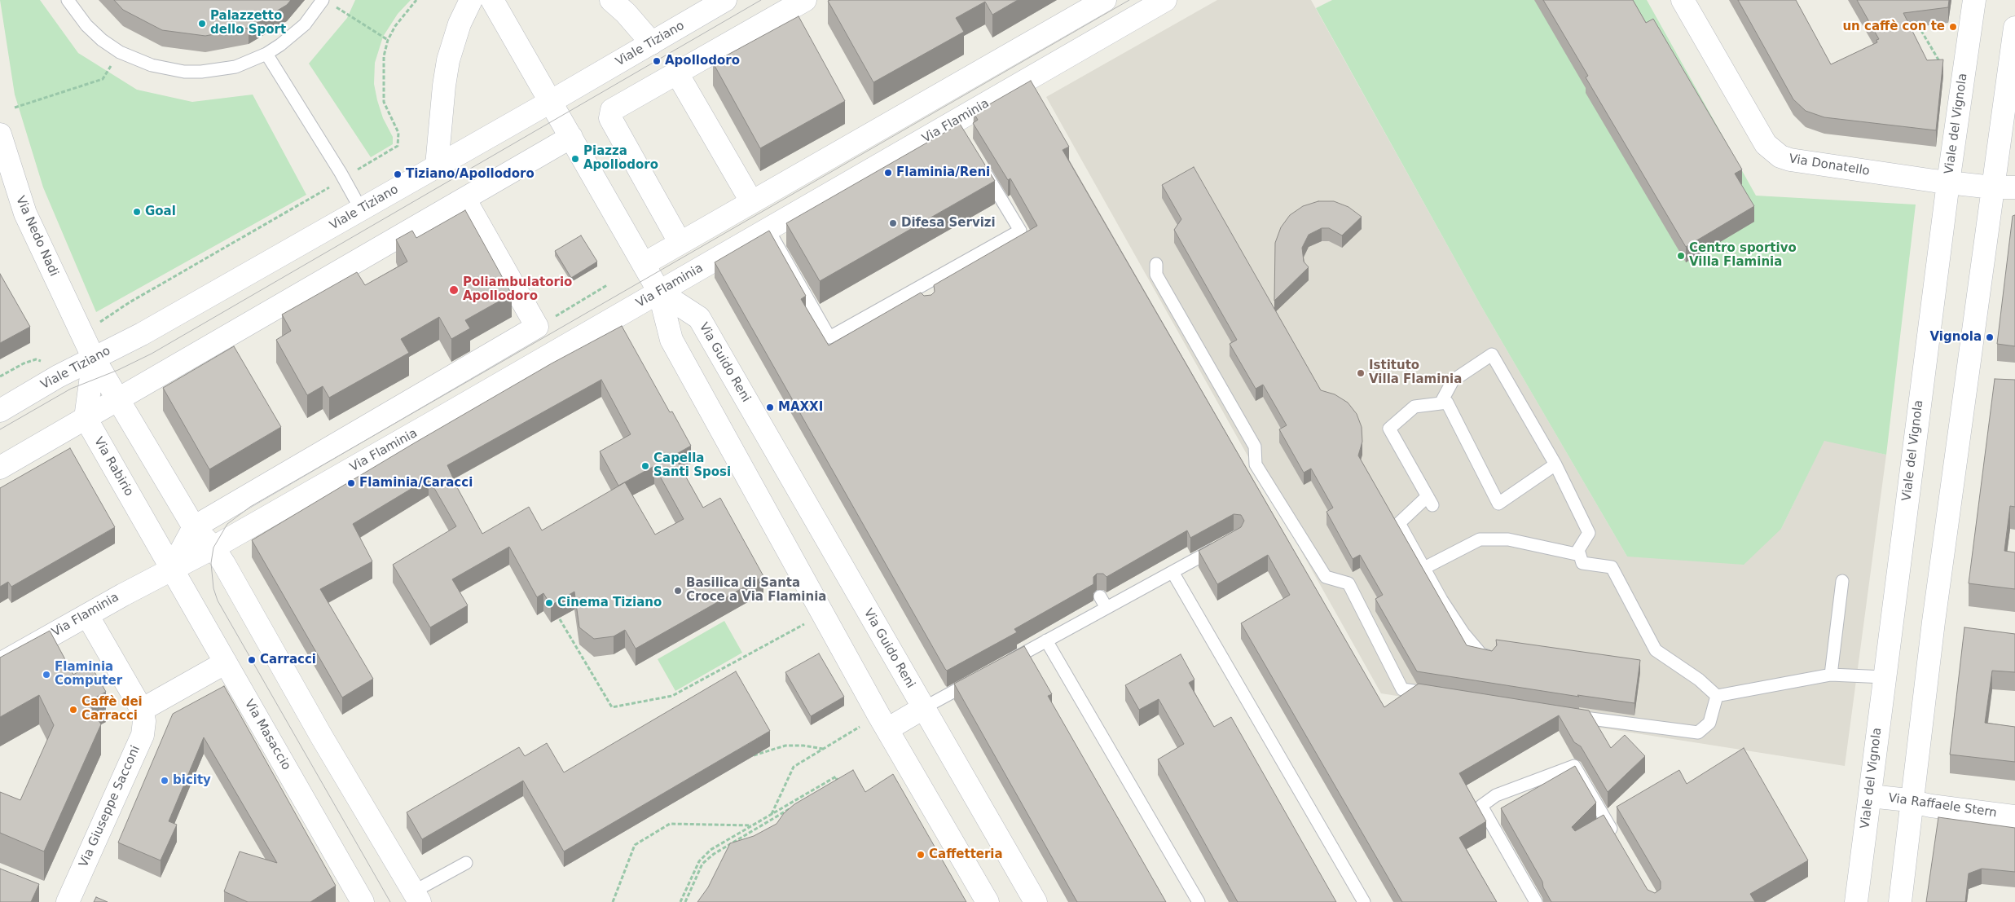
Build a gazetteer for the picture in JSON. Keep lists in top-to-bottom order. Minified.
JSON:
{"streets":{"street":["Viale Tiziano","Via Flaminia","Viale del Vignola","Via Donatello","Via Nedo Nadi","Via Guido Reni","Via Rabirio","Via Masaccio","Via Raffaele Stern","Via Giuseppe Sacconi"]},"crossings":[["Via Flaminia","Via Guido Reni"],["Via Flaminia","Via Rabirio"],["Via Flaminia","Via Masaccio"],["Viale del Vignola","Via Donatello"],["Viale del Vignola","Via Raffaele Stern"],["Via Rabirio","Via Masaccio"]],"places":["Palazzetto dello Sport","un caffè con te","Apollodoro","Piazza Apollodoro","Flaminia/Reni","Tiziano/Apollodoro","Goal","Difesa Servizi","Centro sportivo Villa Flaminia","Poliambulatorio Apollodoro","Vignola","Istituto Villa Flaminia","MAXXI","Capella Santi Sposi","Flaminia/Caracci","Basilica di Santa Croce a Via Flaminia","Cinema Tiziano","Carracci","Flaminia Computer","Caffè dei Carracci","bicity","Caffetteria"]}
